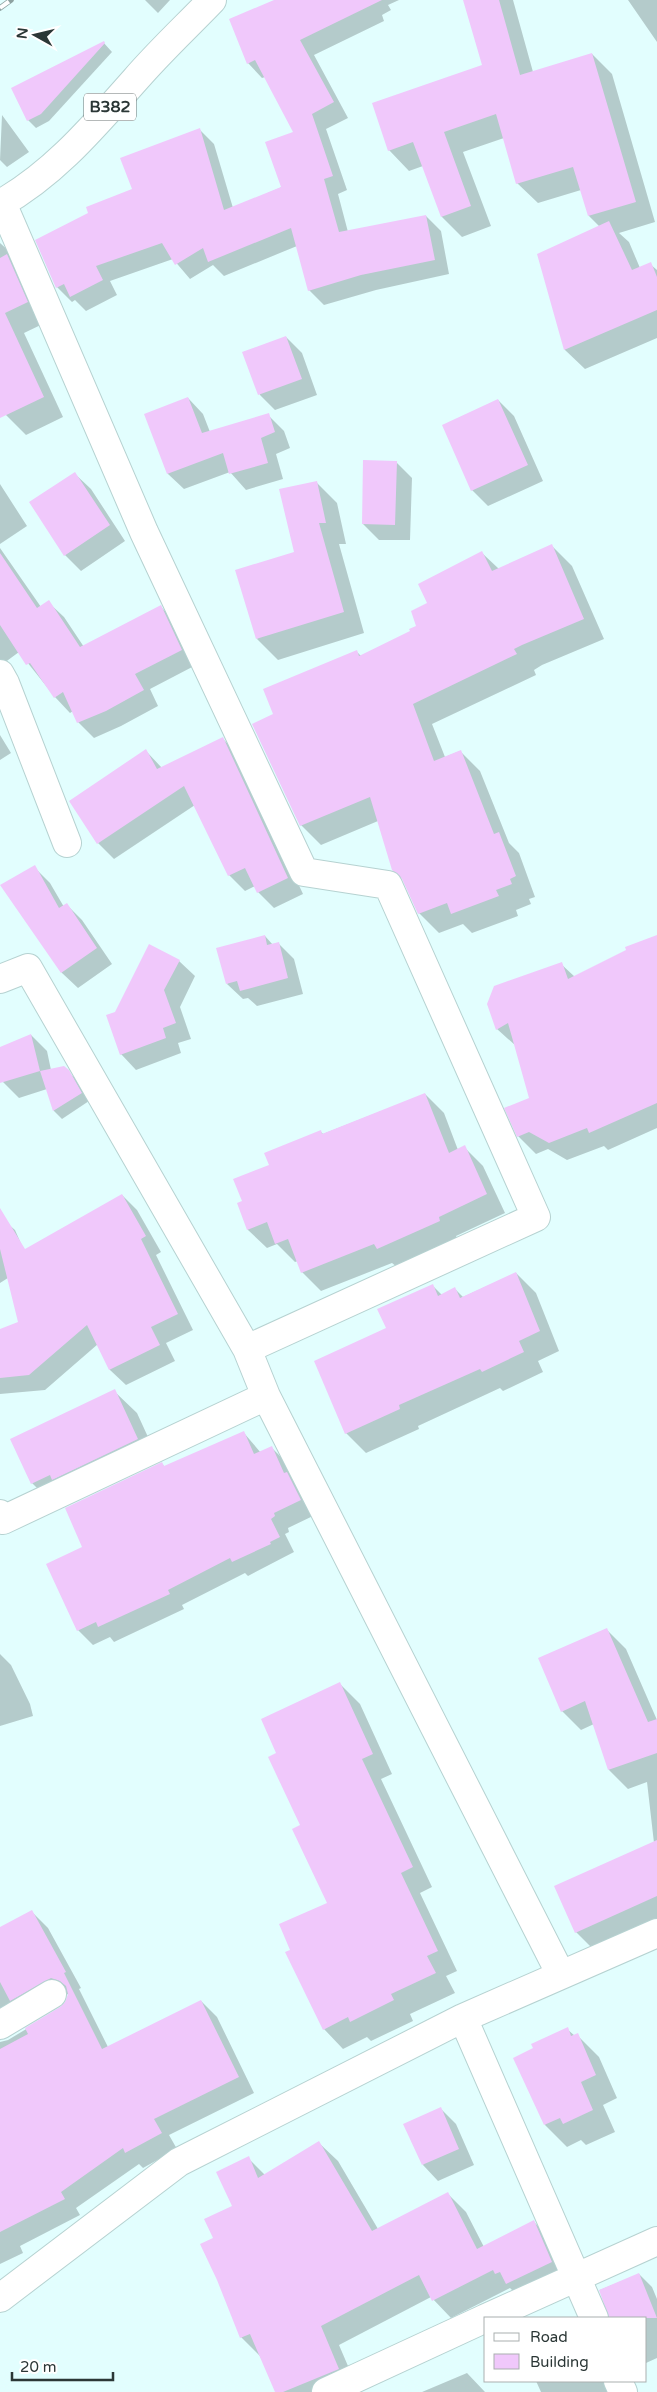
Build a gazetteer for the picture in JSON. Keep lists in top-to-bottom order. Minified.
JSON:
{"streets":{"street":["B382"]},"legend":["Road","Building"],"scale_bar":"20 m","north":"left"}
